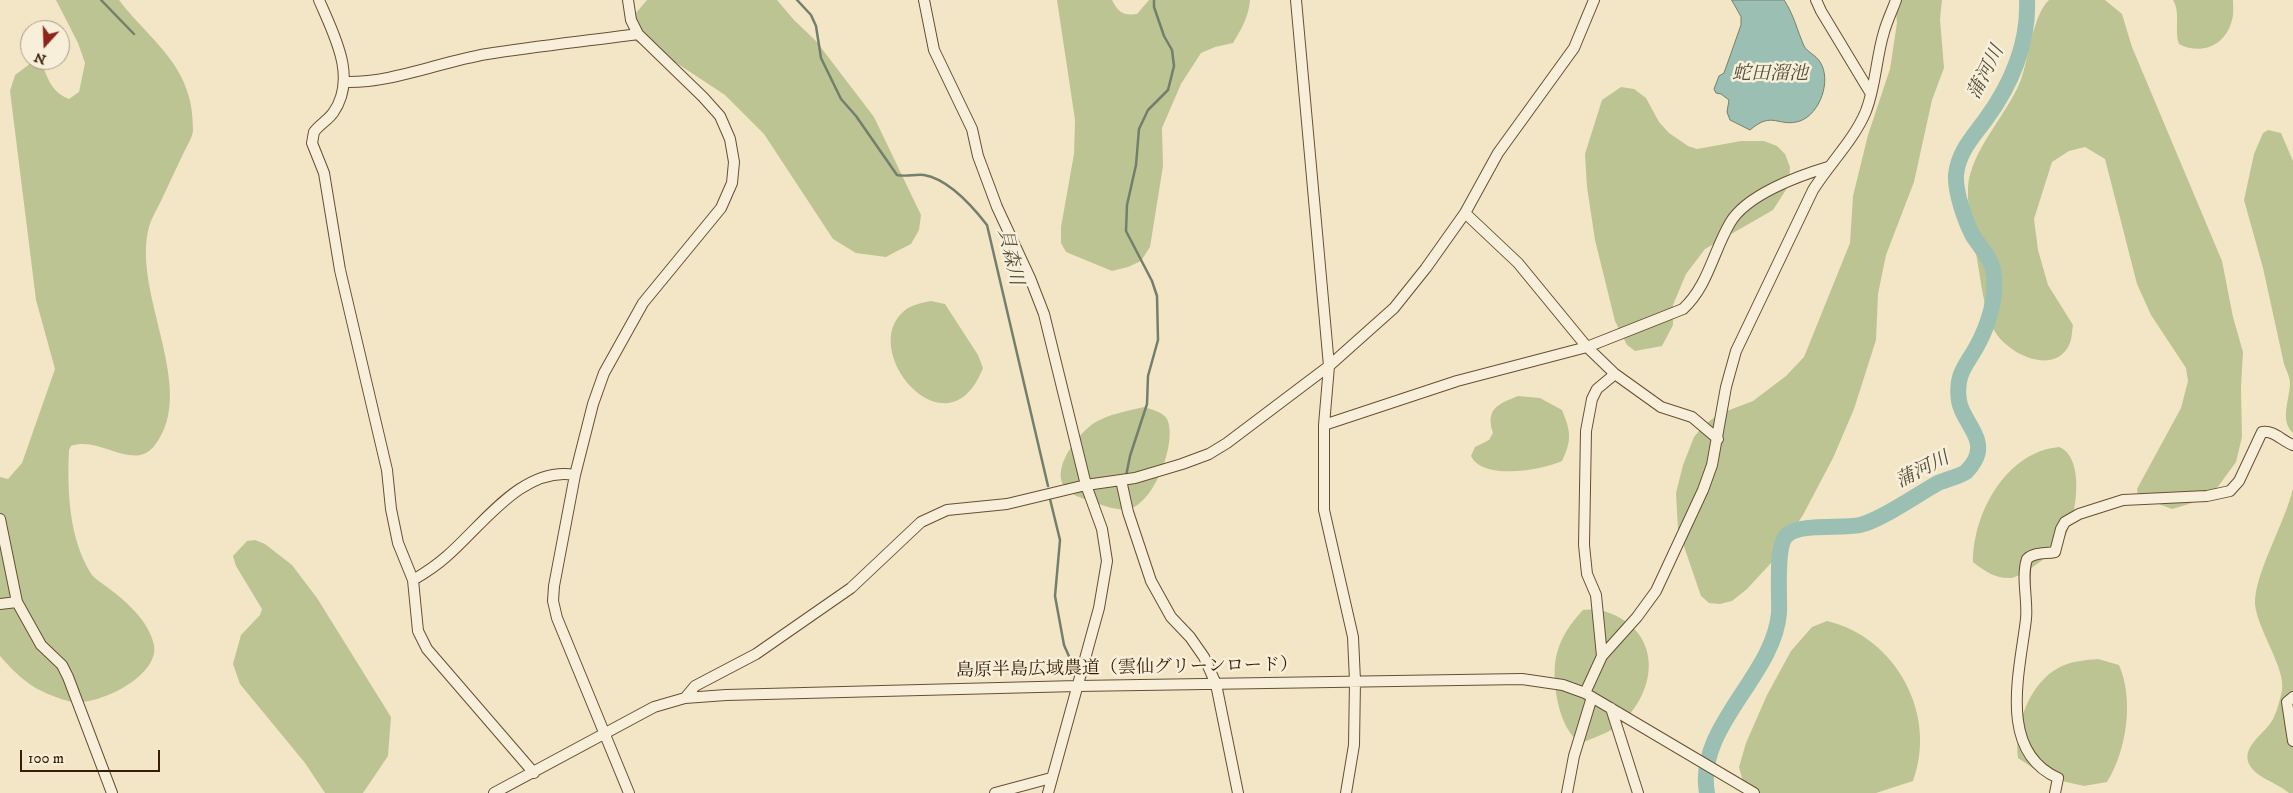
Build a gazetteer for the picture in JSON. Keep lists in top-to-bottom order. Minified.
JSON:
{"streets":{"street":["島原半島広域農道（雲仙グリーンロード）"]},"water":["蒲河川","蛇田溜池","貝森川"],"scale_bar":"100 m","north":"bottom"}
